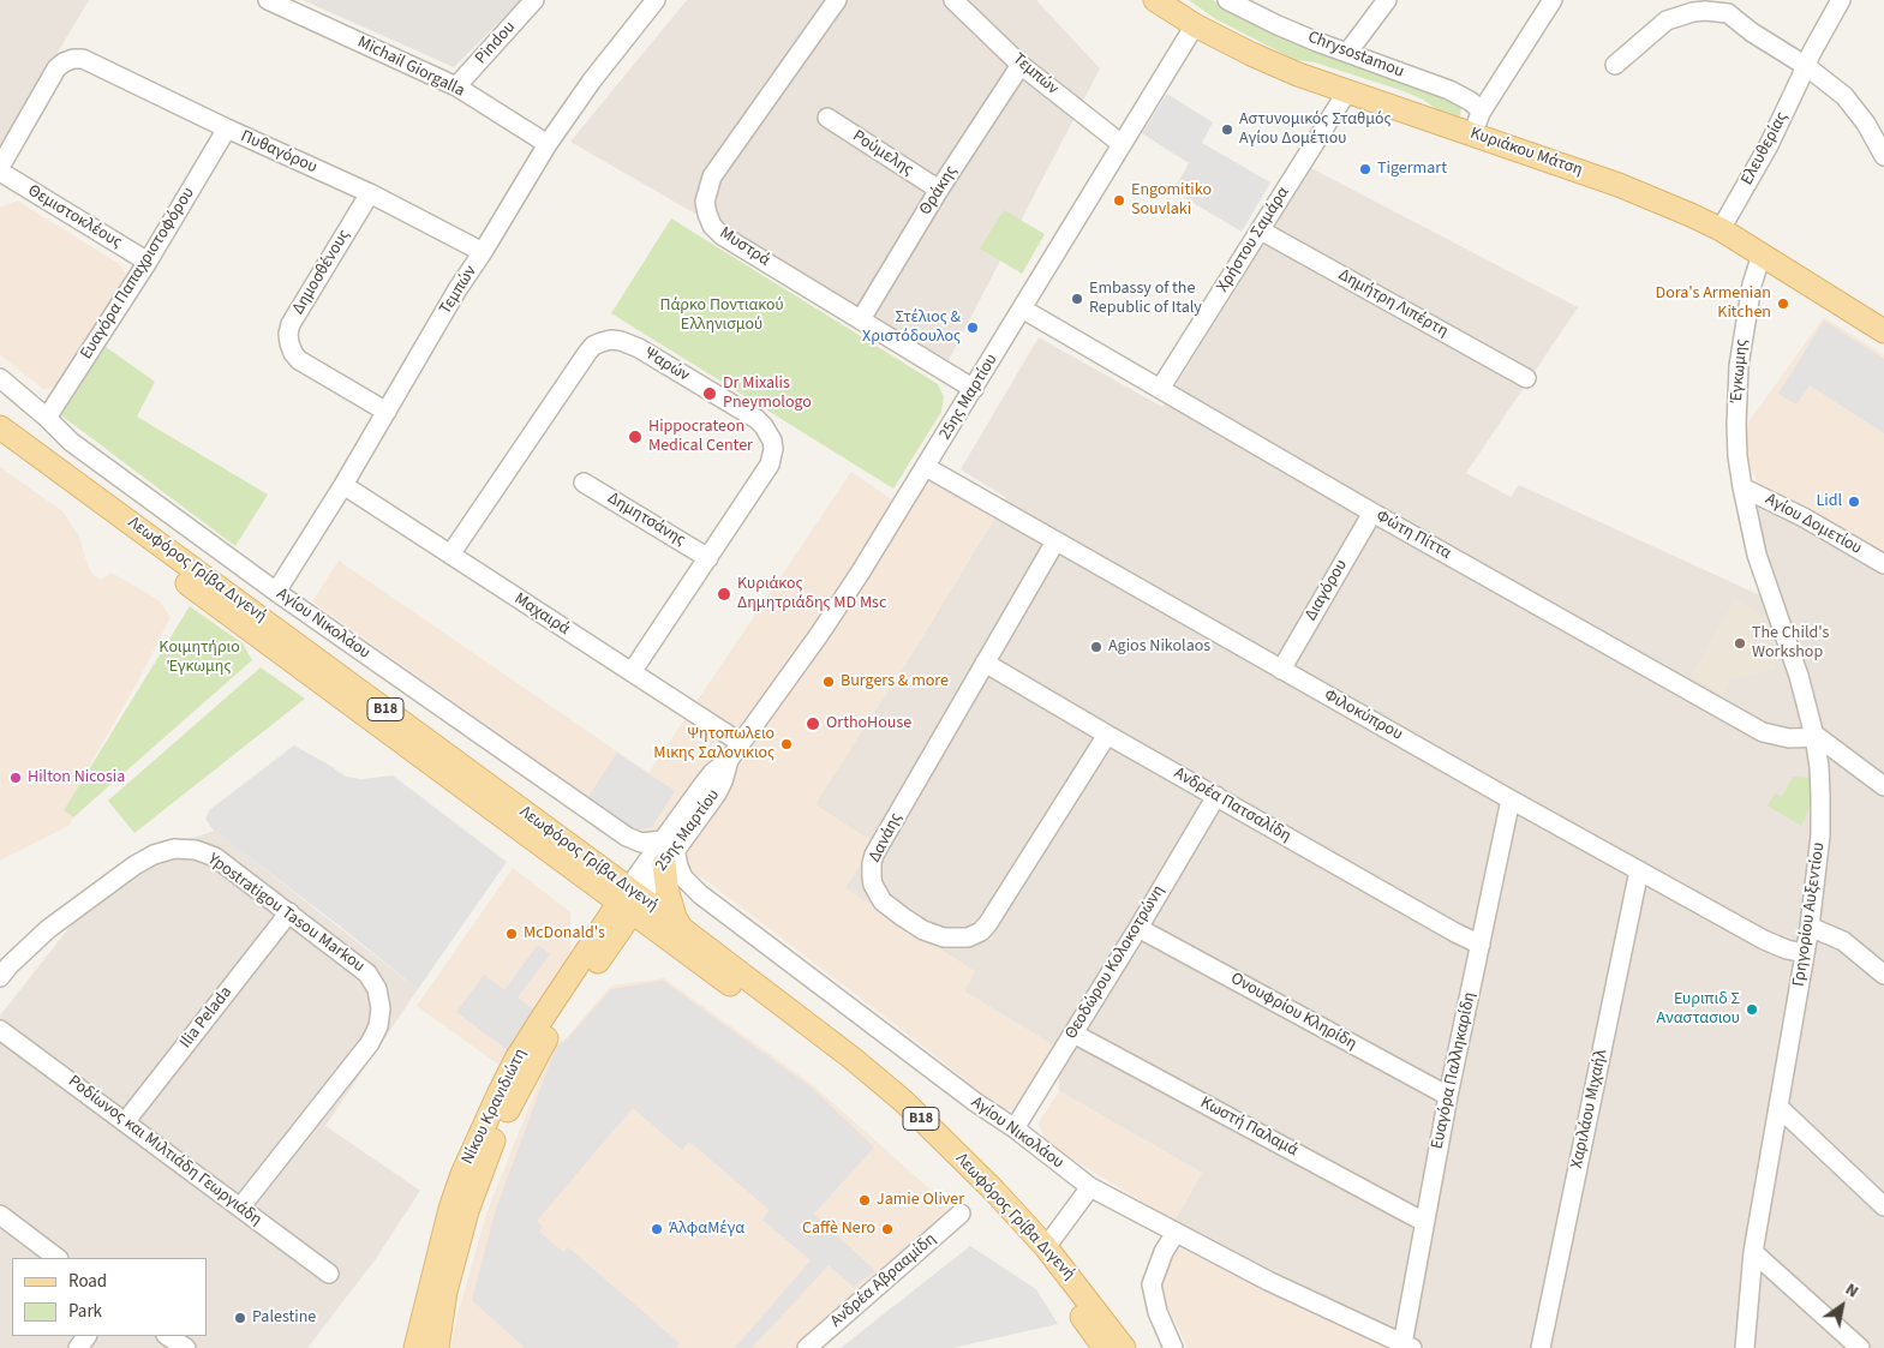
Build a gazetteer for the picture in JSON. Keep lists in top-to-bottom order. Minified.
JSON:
{"streets":{"main road":["Κυριάκου Μάτση","Λεωφόρος Γρίβα Διγενή","B18","Νίκου Κρανιδιώτη"],"street":["Pindou","Chrysostamou","Michail Giorgalla","Τεμπών","Ελευθερίας","Πυθαγόρου","Ρούμελης","Θράκης","Θεμιστοκλέους","Χρήστου Σαμάρα","Μυστρά","Δημοσθένους","Ευαγόρα Παπαχριστοφόρου","Δημήτρη Λιπέρτη","Ψαρών","Έγκωμης","25ης Μαρτίου","Δημητσάνης","Αγίου Δομετίου","Φώτη Πίττα","Διαγόρου","Μαχαιρά","Αγίου Νικολάου","Φιλοκύπρου","Ανδρέα Πατσαλίδη","Δανάης","Ypostratigou Tasou Markou","Γρηγορίου Αυξεντίου","Θεοδώρου Κολοκοτρώνη","Ονουφρίου Κληρίδη","Ilia Pelada","Ευαγόρα Παλληκαρίδη","Χαριλάου Μιχαήλ","Κωστή Παλαμά","Ροδίωνος και Μιλτιάδη Γεωργιάδη","Ανδρέα Αβρααμίδη"]},"crossings":[["Pindou","Michail Giorgalla"],["Michail Giorgalla","Τεμπών"],["Τεμπών","Πυθαγόρου"],["Τεμπών","Θράκης"],["Τεμπών","Δημοσθένους"],["Τεμπών","25ης Μαρτίου"],["Τεμπών","Μαχαιρά"],["Τεμπών","Αγίου Νικολάου"],["Ελευθερίας","Κυριάκου Μάτση"],["Πυθαγόρου","Θεμιστοκλέους"],["Πυθαγόρου","Δημοσθένους"],["Πυθαγόρου","Ευαγόρα Παπαχριστοφόρου"],["Κυριάκου Μάτση","Χρήστου Σαμάρα"],["Κυριάκου Μάτση","Έγκωμης"],["Κυριάκου Μάτση","25ης Μαρτίου"],["Ρούμελης","Θράκης"],["Θράκης","Μυστρά"],["Θεμιστοκλέους","Ευαγόρα Παπαχριστοφόρου"],["Χρήστου Σαμάρα","Δημήτρη Λιπέρτη"],["Χρήστου Σαμάρα","Φώτη Πίττα"],["Μυστρά","25ης Μαρτίου"],["Ευαγόρα Παπαχριστοφόρου","Αγίου Νικολάου"],["Ψαρών","Δημητσάνης"],["Ψαρών","Μαχαιρά"],["Έγκωμης","Αγίου Δομετίου"],["Έγκωμης","Γρηγορίου Αυξεντίου"],["25ης Μαρτίου","Φώτη Πίττα"],["25ης Μαρτίου","Λεωφόρος Γρίβα Διγενή"],["25ης Μαρτίου","Μαχαιρά"],["25ης Μαρτίου","Αγίου Νικολάου"],["25ης Μαρτίου","Φιλοκύπρου"],["25ης Μαρτίου","Νίκου Κρανιδιώτη"],["Αγίου Δομετίου","Γρηγορίου Αυξεντίου"],["Φώτη Πίττα","Διαγόρου"],["Φώτη Πίττα","Γρηγορίου Αυξεντίου"],["Λεωφόρος Γρίβα Διγενή","Νίκου Κρανιδιώτη"],["Διαγόρου","Φιλοκύπρου"],["Αγίου Νικολάου","Θεοδώρου Κολοκοτρώνη"],["Αγίου Νικολάου","Ευαγόρα Παλληκαρίδη"],["Φιλοκύπρου","Δανάης"],["Φιλοκύπρου","Γρηγορίου Αυξεντίου"],["Φιλοκύπρου","Ευαγόρα Παλληκαρίδη"],["Φιλοκύπρου","Χαριλάου Μιχαήλ"],["Ανδρέα Πατσαλίδη","Δανάης"],["Ανδρέα Πατσαλίδη","Θεοδώρου Κολοκοτρώνη"],["Ανδρέα Πατσαλίδη","Ευαγόρα Παλληκαρίδη"],["Ypostratigou Tasou Markou","Ilia Pelada"],["Ypostratigou Tasou Markou","Ροδίωνος και Μιλτιάδη Γεωργιάδη"],["Θεοδώρου Κολοκοτρώνη","Ονουφρίου Κληρίδη"],["Θεοδώρου Κολοκοτρώνη","Κωστή Παλαμά"],["Ονουφρίου Κληρίδη","Ευαγόρα Παλληκαρίδη"],["Ilia Pelada","Ροδίωνος και Μιλτιάδη Γεωργιάδη"],["Ευαγόρα Παλληκαρίδη","Κωστή Παλαμά"]],"parks":["Πάρκο Ποντιακού Ελληνισμού","Κοιμητήριο Έγκωμης"],"places":["Αστυνομικός Σταθμός Αγίου Δομέτιου","Tigermart","Engomitiko Souvlaki","Embassy of the Republic of Italy","Dora's Armenian Kitchen","Στέλιος & Χριστόδουλος","Dr Mixalis Pneymologo","Hippocrateon Medical Center","Lidl","Κυριάκος Δημητριάδης MD Msc","The Child's Workshop","Agios Nikolaos","Burgers & more","OrthoHouse","Ψητοπωλειο Μικης Σαλονικιος","Hilton Nicosia","McDonald's","Ευριπιδ Σ Αναστασιου","Jamie Oliver","ΆλφαΜέγα","Caffè Nero","Palestine"],"legend":["Road","Park"],"north":"top right"}
